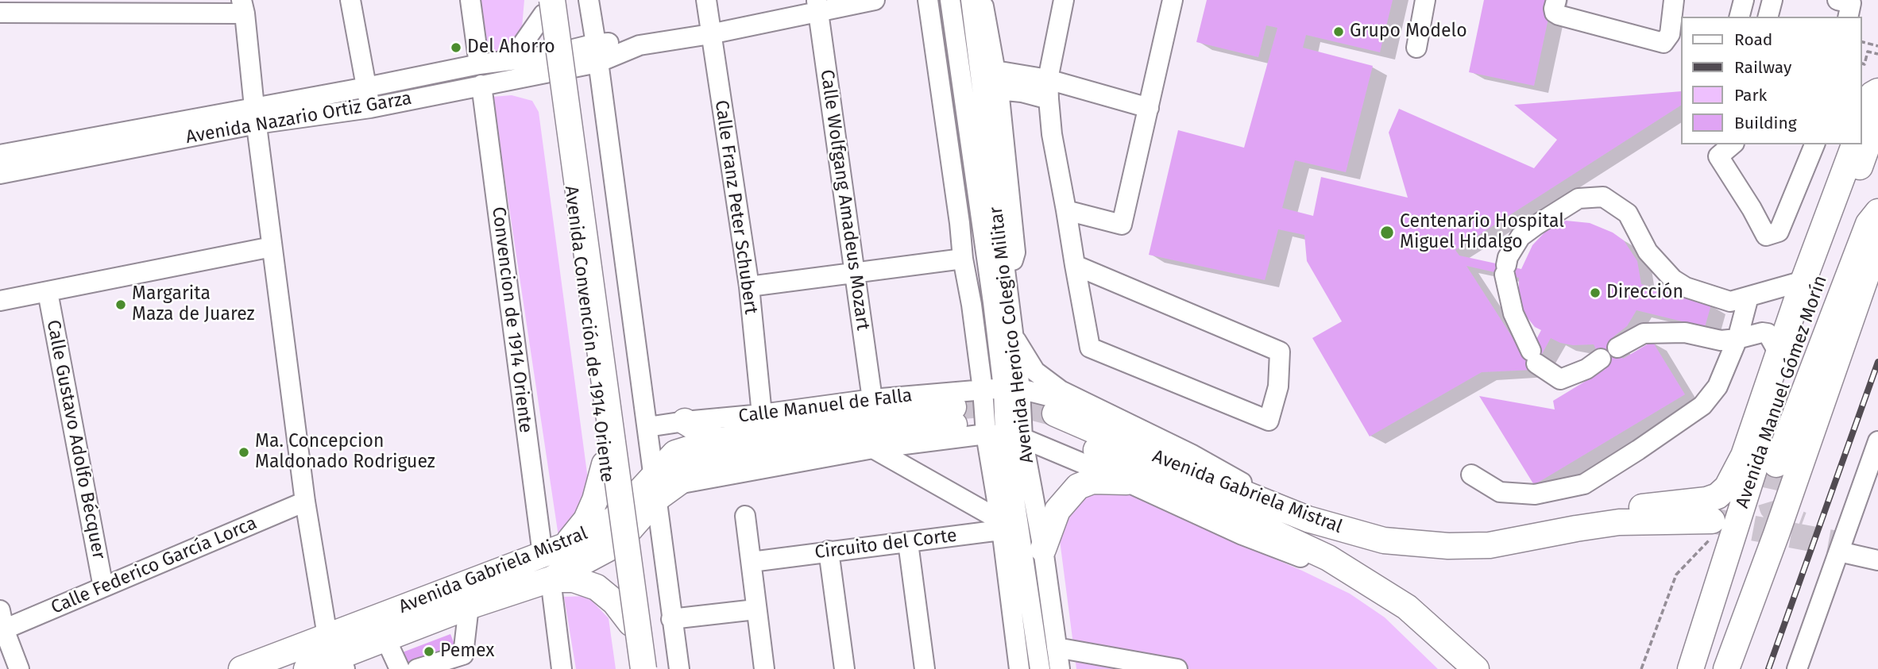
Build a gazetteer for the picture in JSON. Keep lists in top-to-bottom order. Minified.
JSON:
{"streets":{"main road":["Avenida Convención de 1914 Oriente","Avenida Manuel Gómez Morín","Avenida Gabriela Mistral"],"street":["Avenida Nazario Ortiz Garza","Calle Wolfgang Amadeus Mozart","Calle Franz Peter Schubert","Convencion de 1914 Oriente","Avenida Heroico Colegio Militar","Calle Manuel de Falla","Calle Gustavo Adolfo Bécquer","Circuito del Corte","Calle Federico García Lorca"]},"crossings":[["Avenida Nazario Ortiz Garza","Calle Wolfgang Amadeus Mozart"],["Avenida Nazario Ortiz Garza","Calle Franz Peter Schubert"],["Avenida Nazario Ortiz Garza","Convencion de 1914 Oriente"],["Avenida Nazario Ortiz Garza","Avenida Convención de 1914 Oriente"],["Calle Wolfgang Amadeus Mozart","Calle Manuel de Falla"],["Calle Franz Peter Schubert","Calle Manuel de Falla"],["Convencion de 1914 Oriente","Avenida Gabriela Mistral"],["Avenida Convención de 1914 Oriente","Avenida Gabriela Mistral"],["Avenida Heroico Colegio Militar","Calle Manuel de Falla"],["Avenida Heroico Colegio Militar","Avenida Gabriela Mistral"],["Avenida Heroico Colegio Militar","Circuito del Corte"],["Calle Gustavo Adolfo Bécquer","Calle Federico García Lorca"]],"places":["Grupo Modelo","Del Ahorro","Centenario Hospital Miguel Hidalgo","Dirección","Margarita Maza de Juarez","Ma. Concepcion Maldonado Rodriguez","Pemex"],"legend":["Road","Railway","Park","Building"]}
